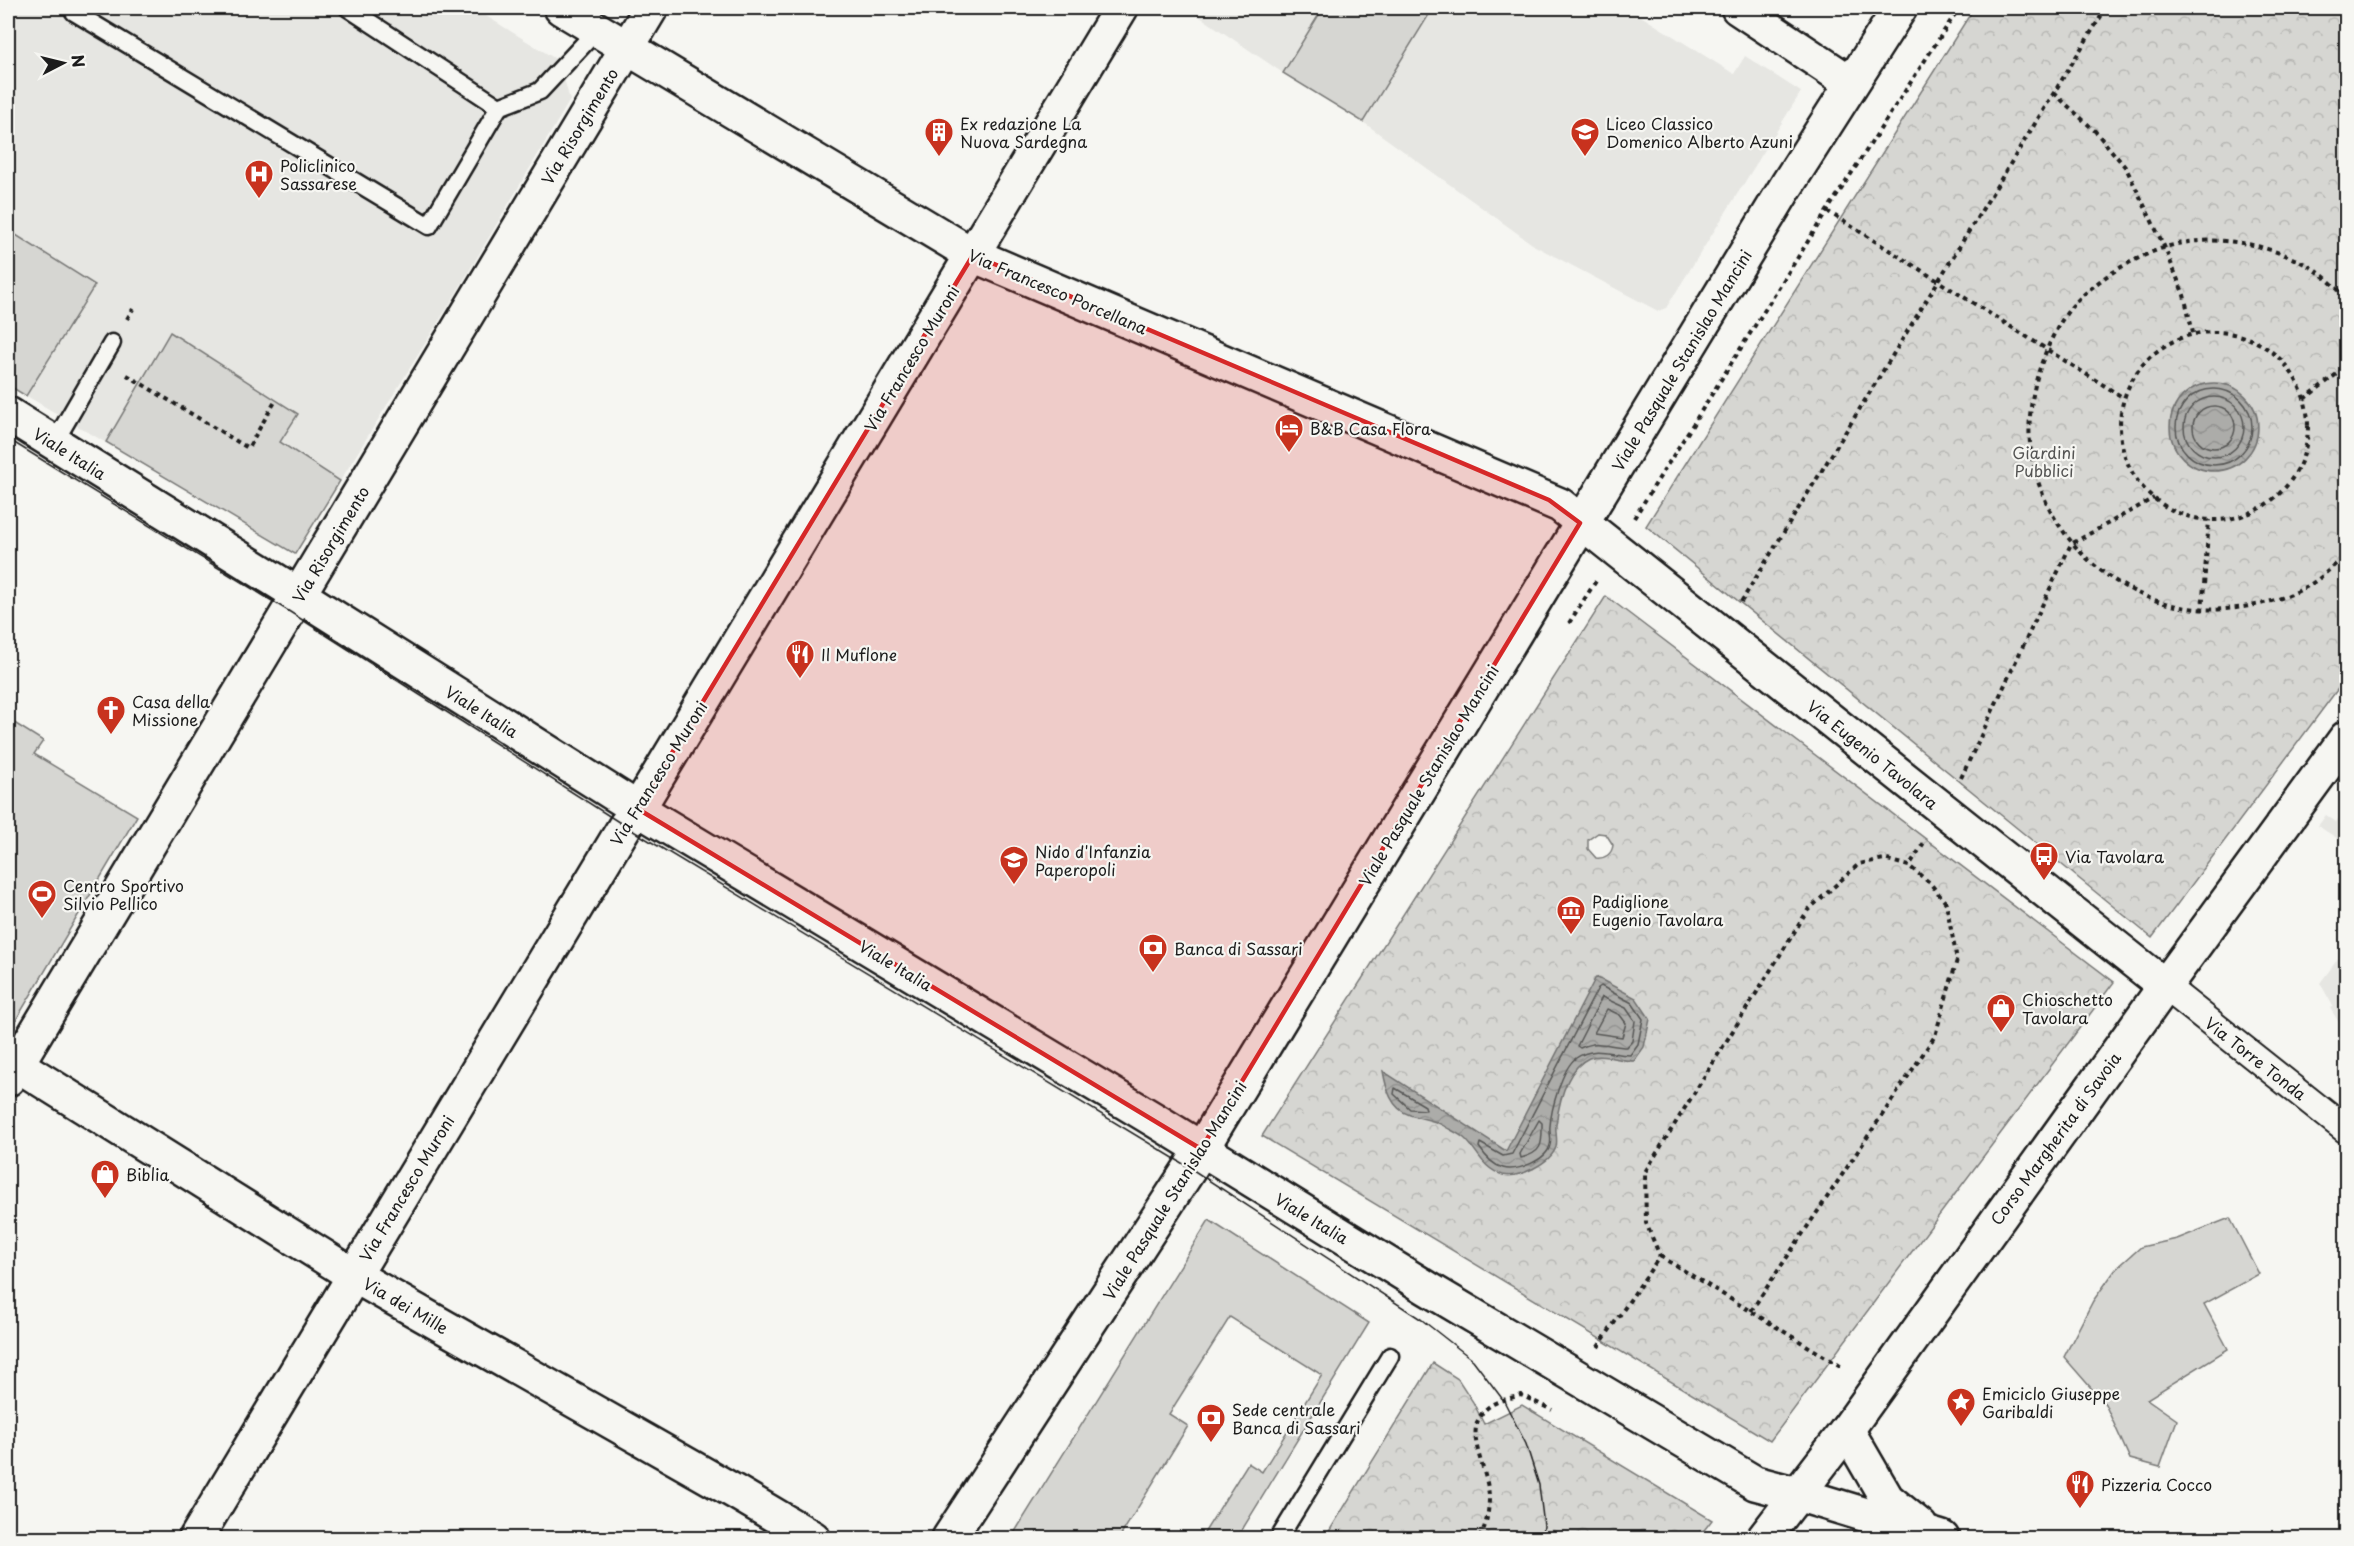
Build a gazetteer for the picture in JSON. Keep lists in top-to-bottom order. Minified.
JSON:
{"streets":{"street":["Via Risorgimento","Via Francesco Porcellana","Via Francesco Muroni","Viale Pasquale Stanislao Mancini","Viale Italia","Via Eugenio Tavolara","Via Torre Tonda","Corso Margherita di Savoia","Via dei Mille"]},"crossings":[["Via Risorgimento","Via Francesco Porcellana"],["Via Risorgimento","Viale Italia"],["Via Risorgimento","Via dei Mille"],["Via Francesco Porcellana","Via Francesco Muroni"],["Via Francesco Porcellana","Viale Pasquale Stanislao Mancini"],["Via Francesco Porcellana","Via Eugenio Tavolara"],["Via Francesco Muroni","Viale Italia"],["Via Francesco Muroni","Via dei Mille"],["Viale Pasquale Stanislao Mancini","Viale Italia"],["Viale Pasquale Stanislao Mancini","Via Eugenio Tavolara"],["Viale Italia","Corso Margherita di Savoia"],["Via Eugenio Tavolara","Via Torre Tonda"],["Via Eugenio Tavolara","Corso Margherita di Savoia"],["Via Torre Tonda","Corso Margherita di Savoia"]],"parks":["Giardini Pubblici"],"places":{"building":["Ex redazione La Nuova Sardegna"],"school or university":["Liceo Classico Domenico Alberto Azuni","Nido d'Infanzia Paperopoli"],"hospital":["Policlinico Sassarese"],"hotel":["B&B Casa Flora"],"restaurant":["Il Muflone","Pizzeria Cocco"],"church":["Casa della Missione"],"bus stop":["Via Tavolara"],"sports":["Centro Sportivo Silvio Pellico"],"museum":["Padiglione Eugenio Tavolara"],"bank":["Banca di Sassari","Sede centrale Banca di Sassari"],"shop":["Chioschetto Tavolara","Biblia"],"place":["Emiciclo Giuseppe Garibaldi"]},"north":"right"}
